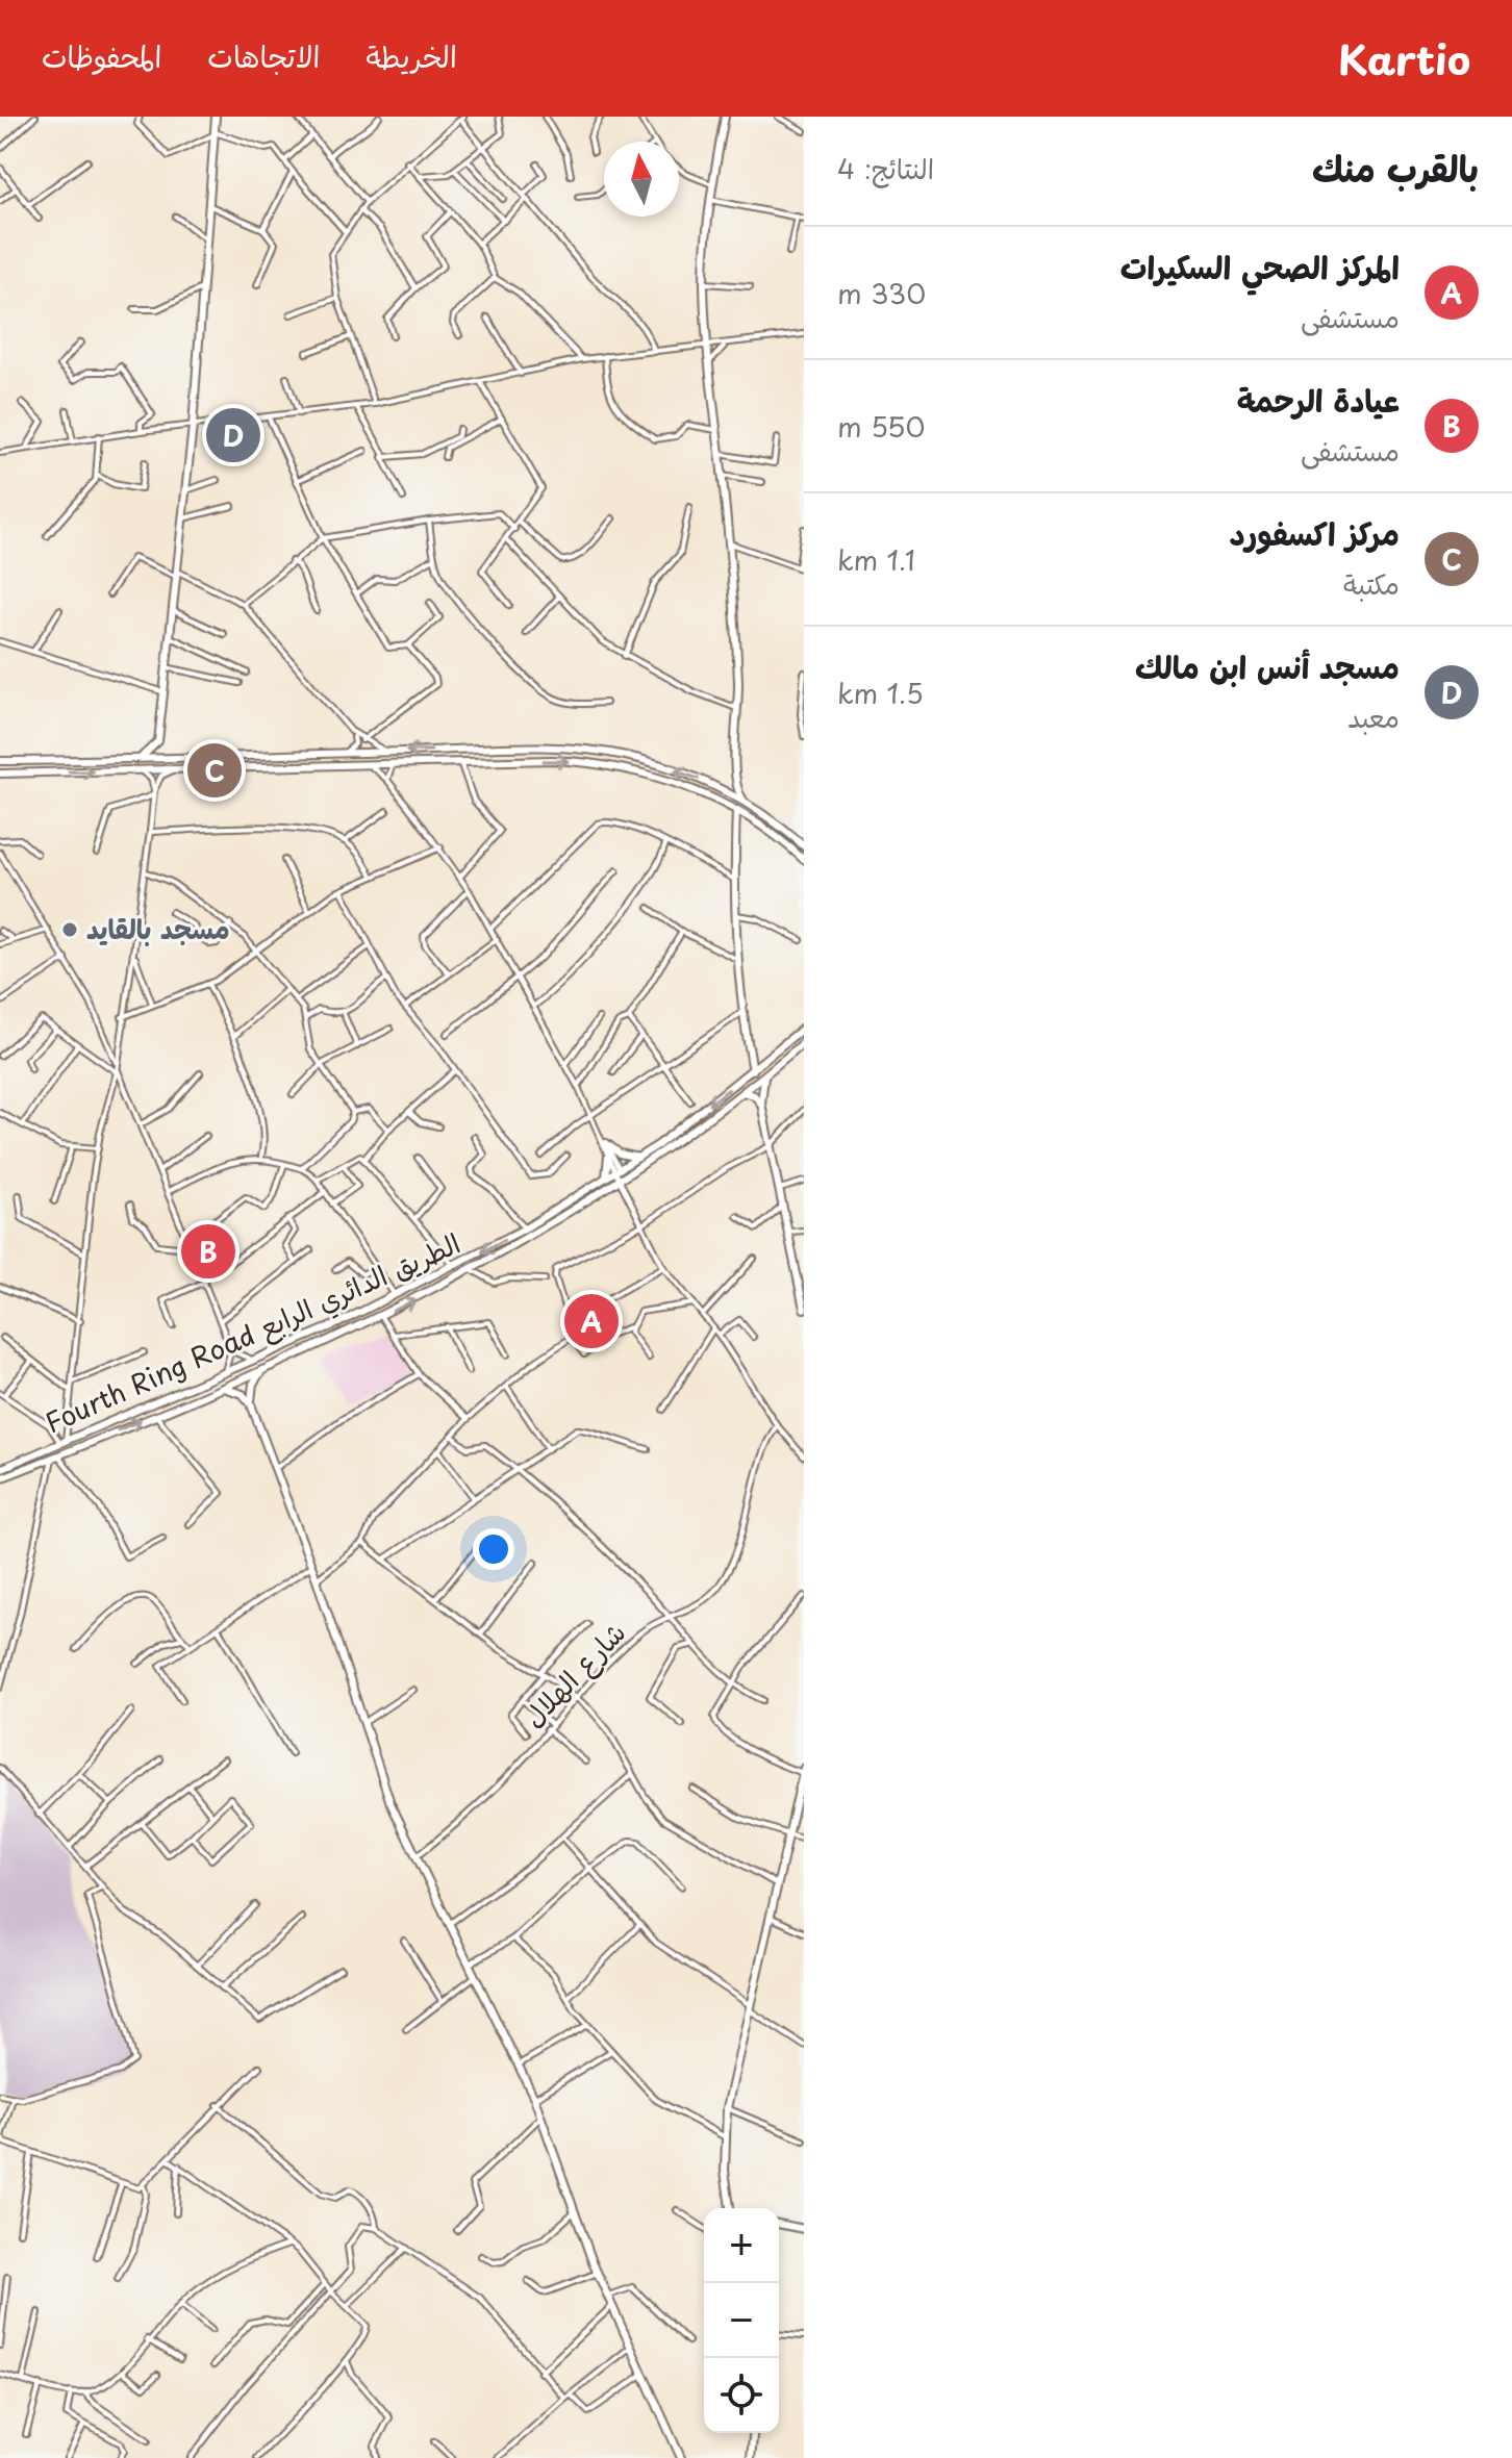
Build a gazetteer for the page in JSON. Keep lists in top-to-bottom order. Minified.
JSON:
{"streets":{"main road":["Fourth Ring Road الطريق الدائري الرابع"],"street":["شارع الهلال"]},"places":["مسجد بالقايد"],"north":"top","page":{"header":"Kartio","nav":["الخريطة","الاتجاهات","المحفوظات"],"heading":["بالقرب منك","النتائج: 4"],"list":[{"mark":"A","name":"المركز الصحي السكيرات","note":"مستشفى","value":"330 m"},{"mark":"B","name":"عيادة الرحمة","note":"مستشفى","value":"550 m"},{"mark":"C","name":"مركز اكسفورد","note":"مكتبة","value":"1.1 km"},{"mark":"D","name":"مسجد أنس ابن مالك","note":"معبد","value":"1.5 km"}],"pins":["D","C","B","A"],"map_buttons":["+","−"]}}
